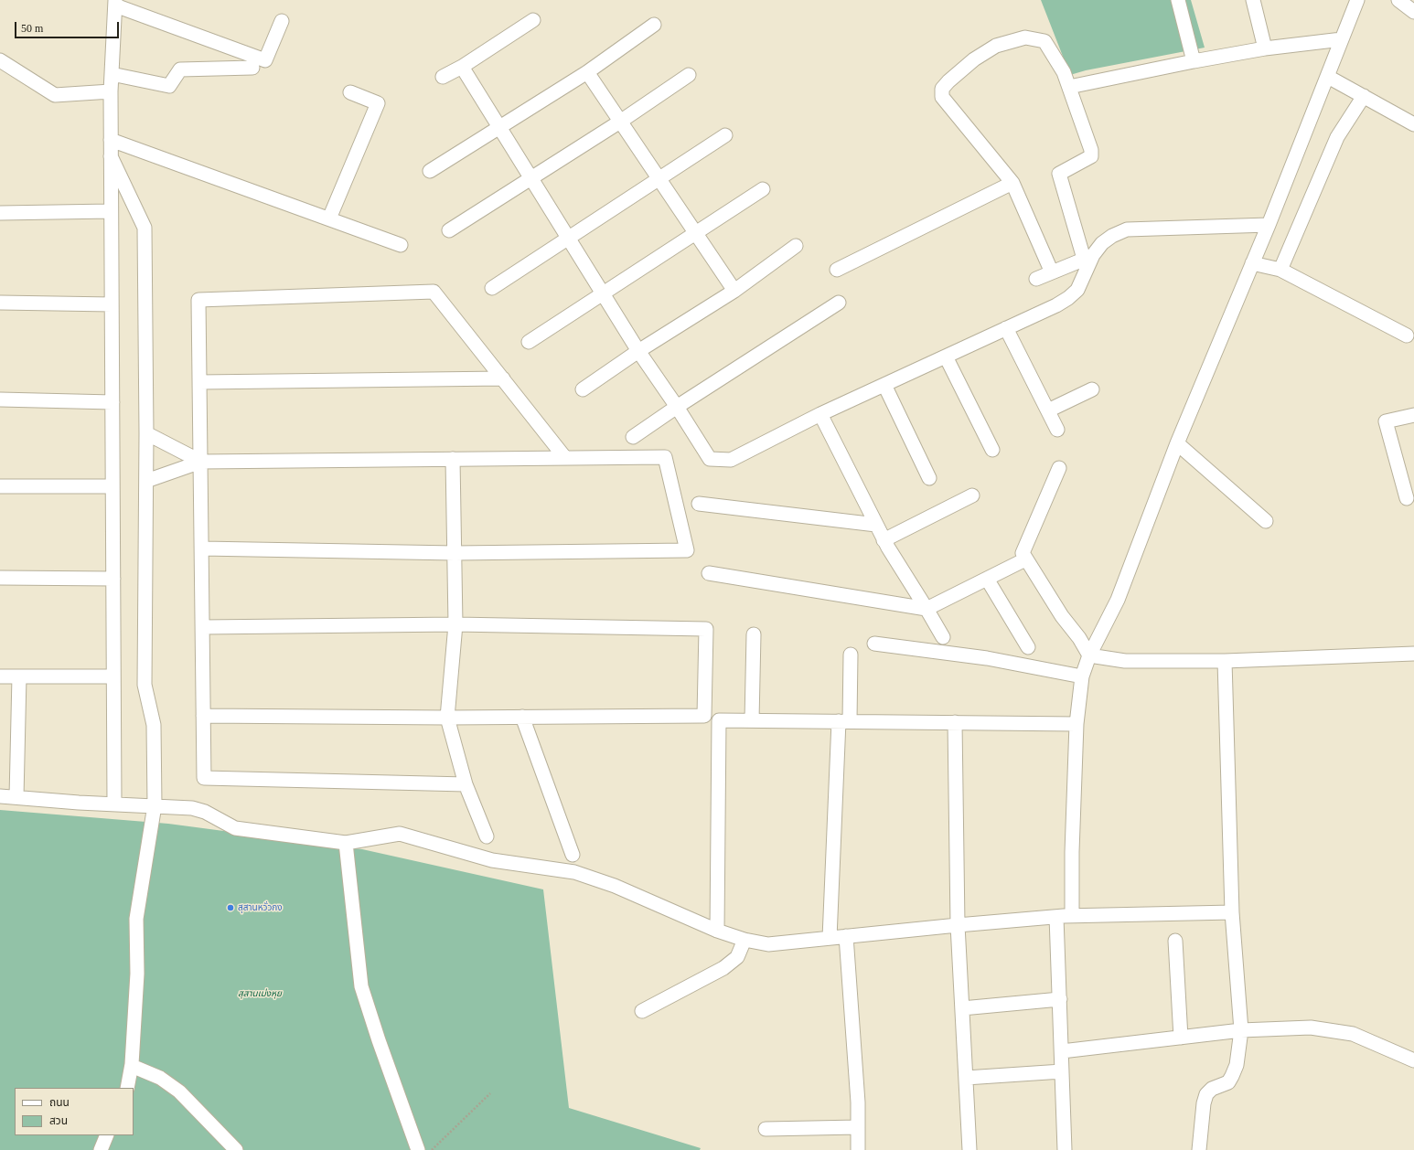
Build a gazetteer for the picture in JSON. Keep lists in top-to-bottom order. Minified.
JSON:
{"parks":["สุสานเม่งหุย"],"places":["สุสานหวั่วกง"],"legend":["ถนน","สวน"],"scale_bar":"50 m"}
